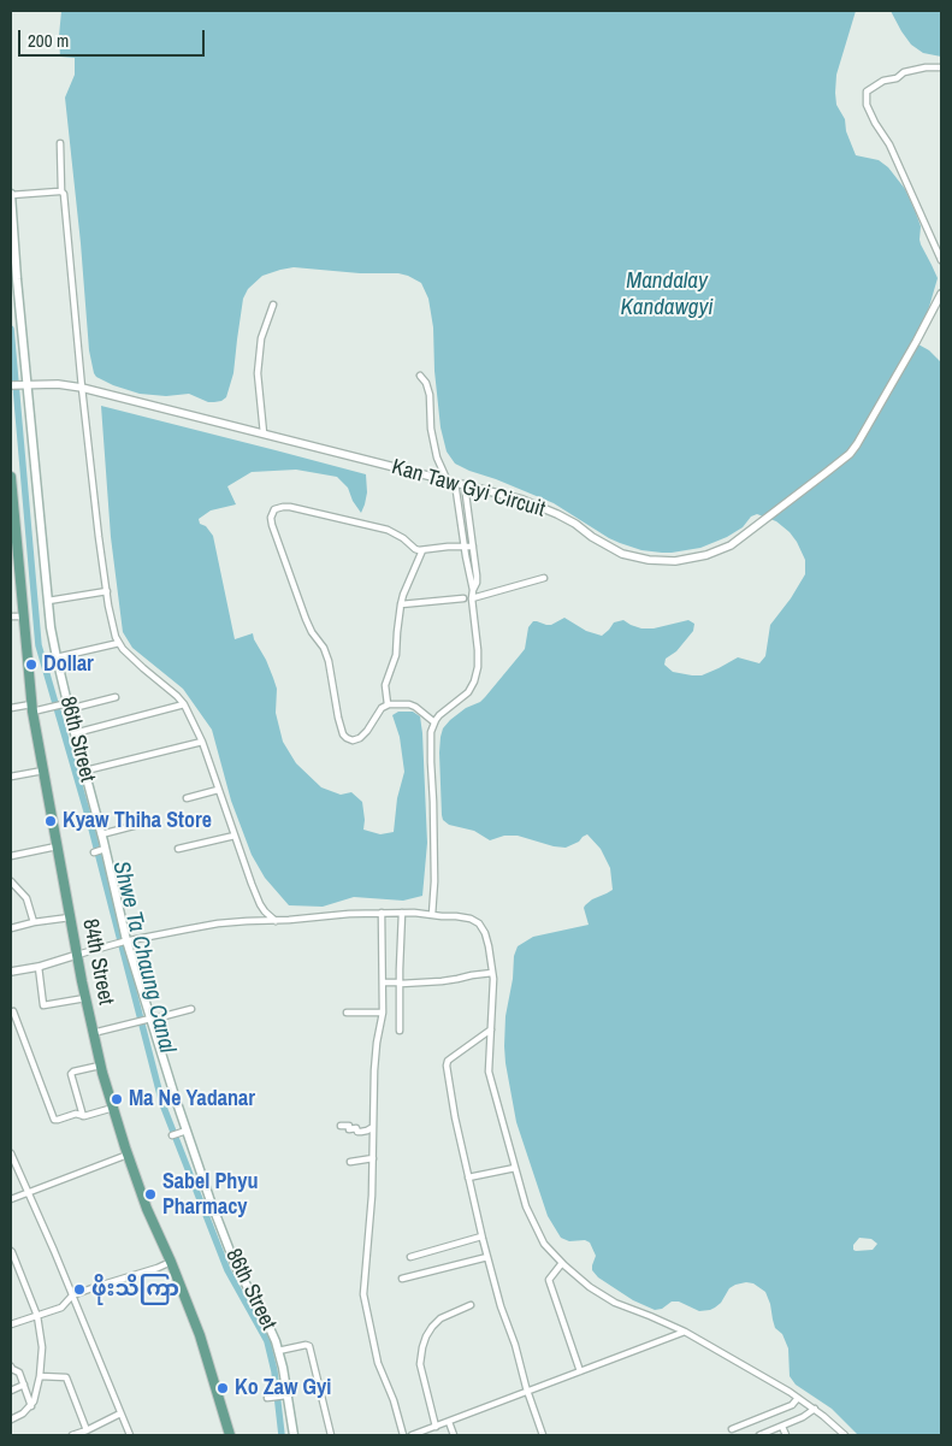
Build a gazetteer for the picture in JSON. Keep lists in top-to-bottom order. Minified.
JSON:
{"streets":{"main road":["86th Street","84th Street"],"street":["Kan Taw Gyi Circuit"]},"crossings":[["Kan Taw Gyi Circuit","86th Street"]],"water":["Mandalay Kandawgyi","Shwe Ta Chaung Canal"],"places":["Dollar","Kyaw Thiha Store","Ma Ne Yadanar","Sabel Phyu Pharmacy","ဖိုးသိကြာ","Ko Zaw Gyi"],"scale_bar":"200 m"}
